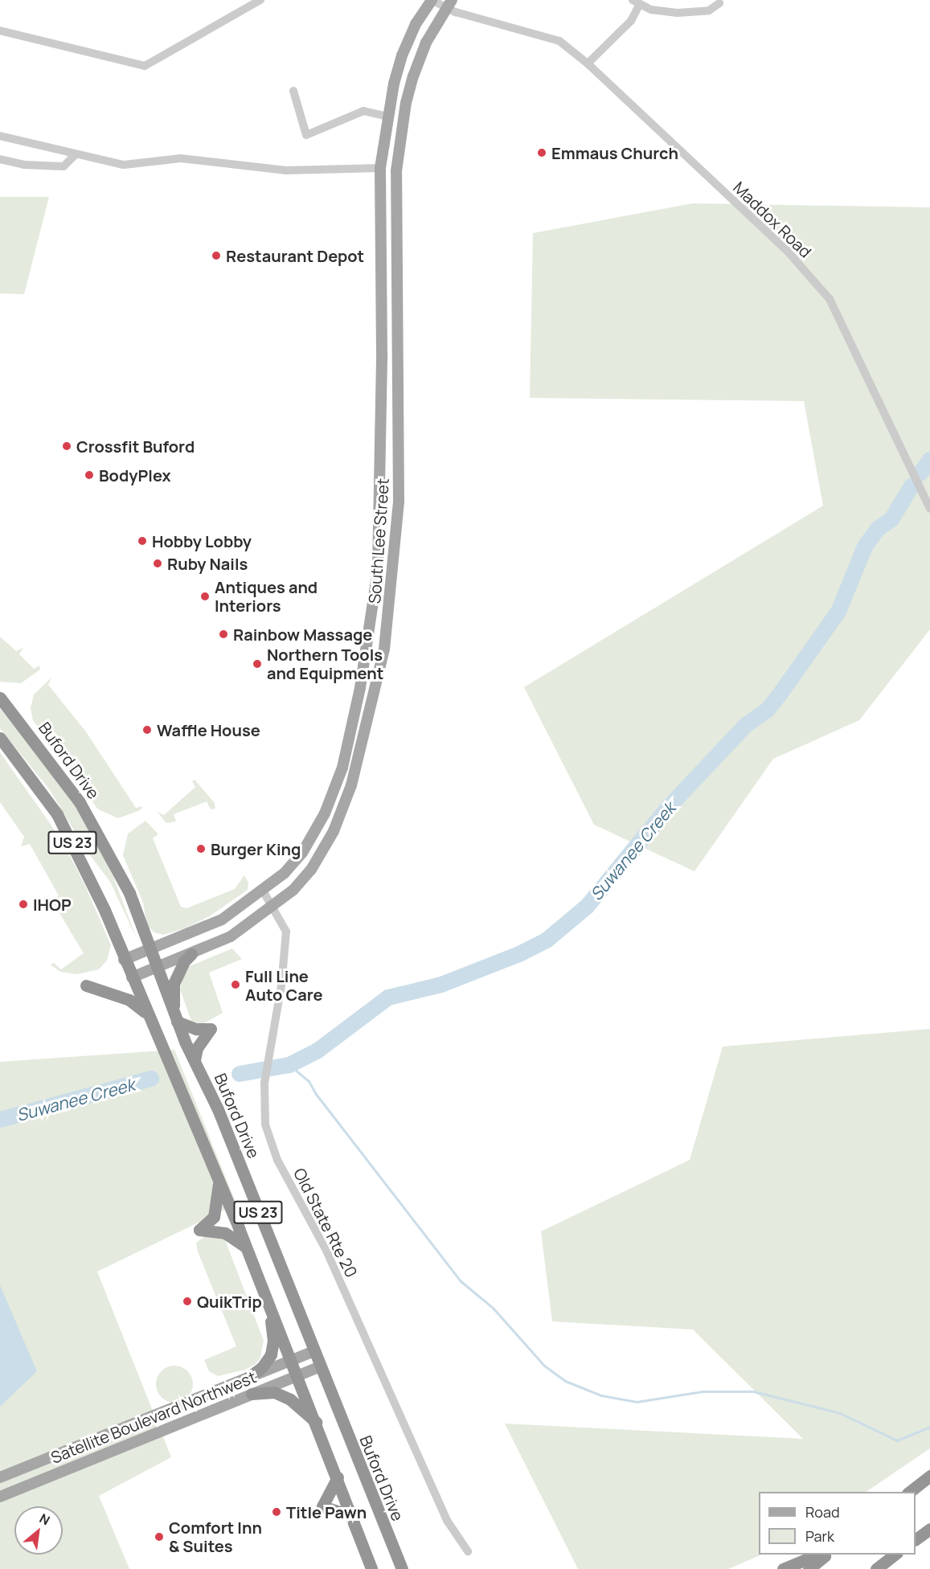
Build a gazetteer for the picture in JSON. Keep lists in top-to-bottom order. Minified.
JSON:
{"streets":{"highway":["Buford Drive","US 23"],"main road":["South Lee Street","Satellite Boulevard Northwest"],"street":["Maddox Road","Old State Rte 20"]},"crossings":[["Maddox Road","South Lee Street"],["South Lee Street","Buford Drive"],["South Lee Street","US 23"],["South Lee Street","Old State Rte 20"],["Buford Drive","Satellite Boulevard Northwest"],["US 23","Satellite Boulevard Northwest"]],"water":["Suwanee Creek"],"places":["Emmaus Church","Restaurant Depot","Crossfit Buford","BodyPlex","Hobby Lobby","Ruby Nails","Antiques and Interiors","Rainbow Massage","Northern Tools and Equipment","Waffle House","Burger King","IHOP","Full Line Auto Care","QuikTrip","Title Pawn","Comfort Inn & Suites"],"legend":["Road","Park"],"north":"top right"}
